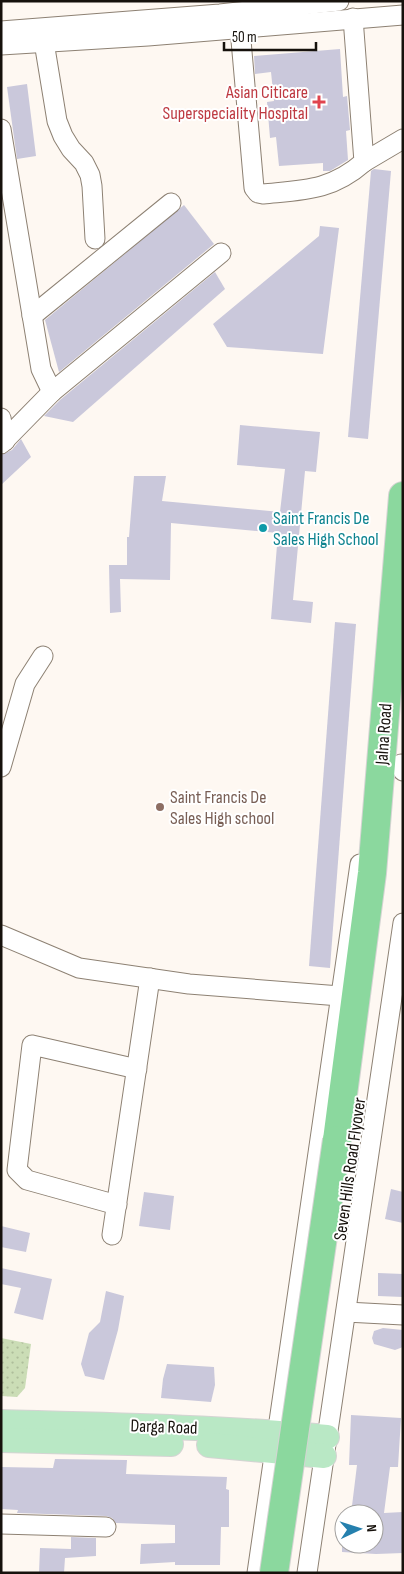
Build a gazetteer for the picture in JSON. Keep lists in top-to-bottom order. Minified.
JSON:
{"streets":{"highway":["Jalna Road","Seven Hills Road Flyover"],"main road":["Darga Road"]},"crossings":[["Jalna Road","Seven Hills Road Flyover"]],"places":{"health":["Asian Citicare Superspeciality Hospital"],"other":["Saint Francis De Sales High School","Saint Francis De Sales High school"]},"scale_bar":"50 m","north":"right"}
